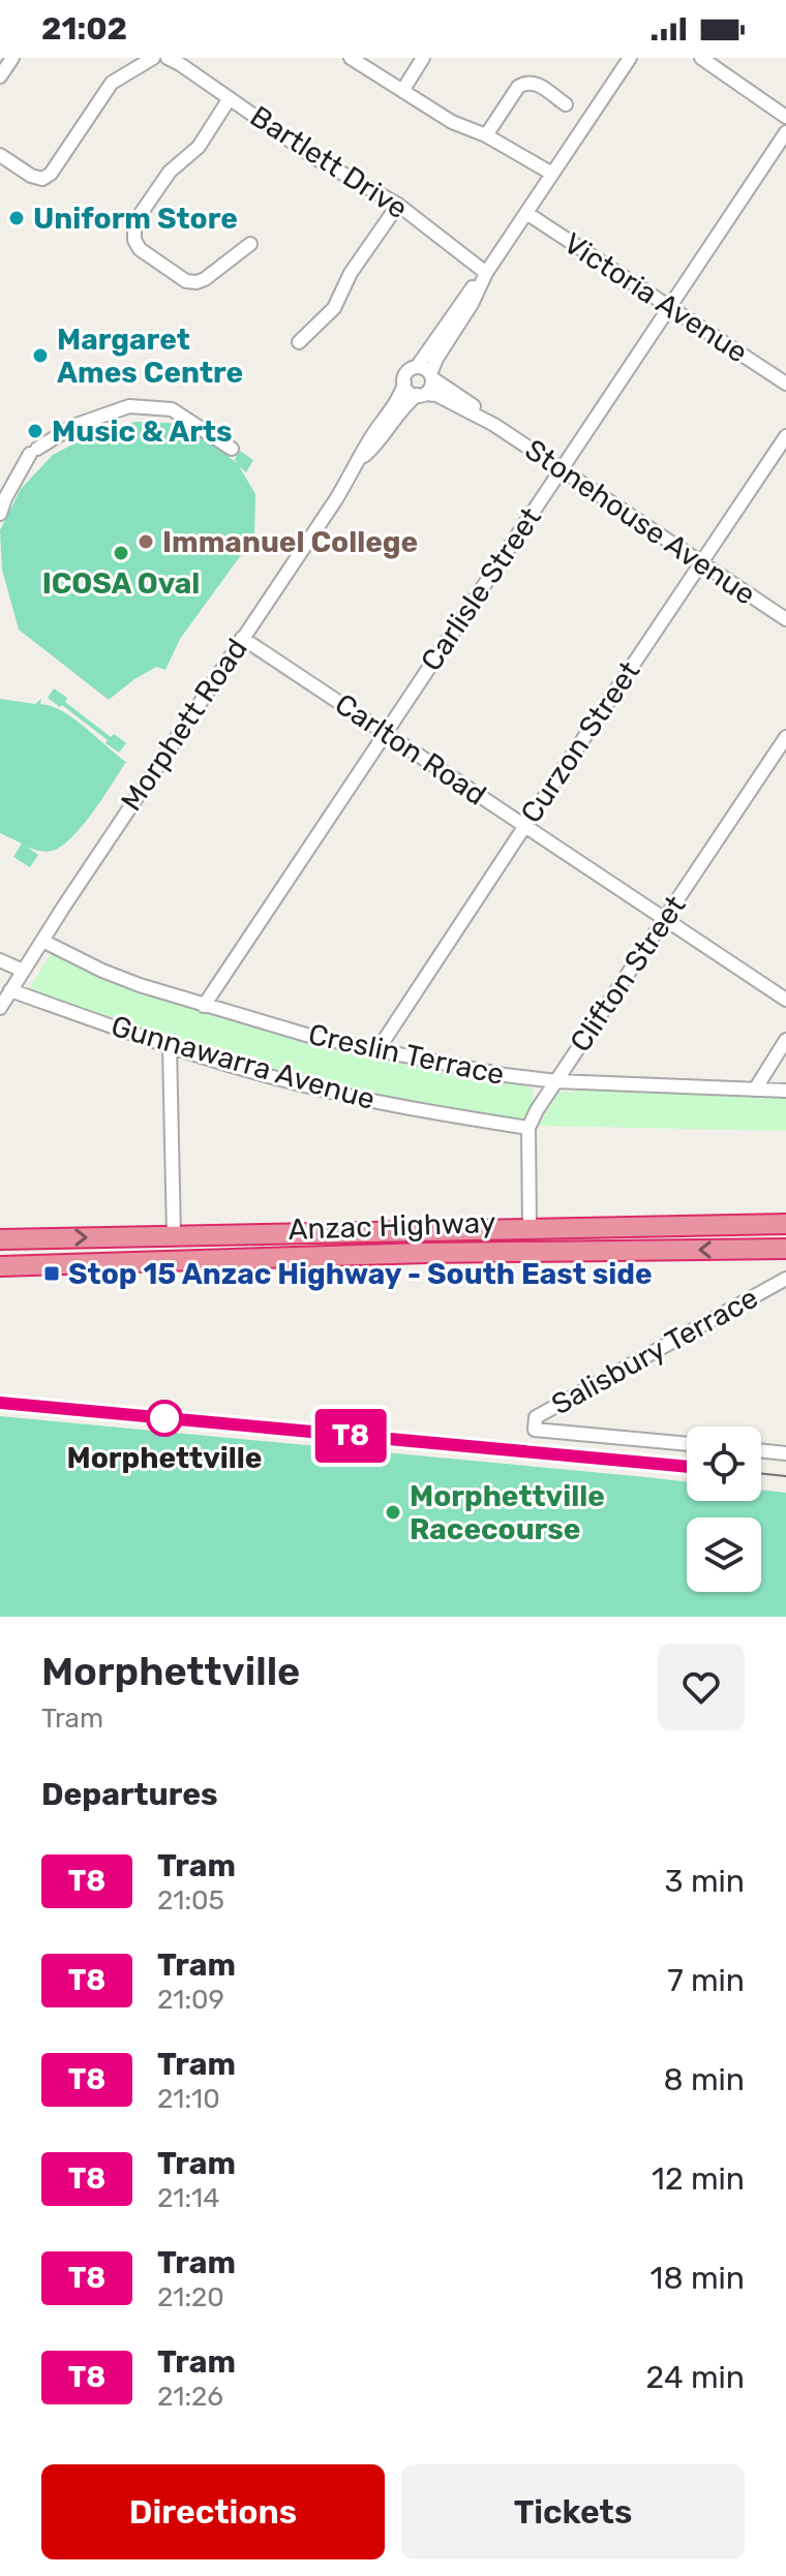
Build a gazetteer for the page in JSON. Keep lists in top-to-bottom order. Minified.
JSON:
{"streets":{"highway":["Anzac Highway"],"street":["Bartlett Drive","Victoria Avenue","Stonehouse Avenue","Carlisle Street","Morphett Road","Curzon Street","Carlton Road","Clifton Street","Creslin Terrace","Gunnawarra Avenue","Salisbury Terrace"]},"crossings":[["Victoria Avenue","Carlisle Street"],["Stonehouse Avenue","Carlisle Street"],["Stonehouse Avenue","Morphett Road"],["Stonehouse Avenue","Curzon Street"],["Carlisle Street","Carlton Road"],["Carlisle Street","Creslin Terrace"],["Morphett Road","Carlton Road"],["Morphett Road","Creslin Terrace"],["Morphett Road","Gunnawarra Avenue"],["Curzon Street","Carlton Road"],["Curzon Street","Creslin Terrace"],["Carlton Road","Clifton Street"],["Clifton Street","Creslin Terrace"],["Clifton Street","Gunnawarra Avenue"]],"places":{"other":["Uniform Store","Margaret Ames Centre","Music & Arts","Immanuel College","ICOSA Oval","Morphettville","Morphettville Racecourse"],"transit":["Stop 15 Anzac Highway - South East side"]},"lines":["tram line T8"],"page":{"status":"21:02","on_map":"T8","heading":[["Morphettville","Tram"],"Departures"],"list":[{"mark":"T8","name":"Tram","note":"21:05","value":"3 min"},{"mark":"T8","name":"Tram","note":"21:09","value":"7 min"},{"mark":"T8","name":"Tram","note":"21:10","value":"8 min"},{"mark":"T8","name":"Tram","note":"21:14","value":"12 min"},{"mark":"T8","name":"Tram","note":"21:20","value":"18 min"},{"mark":"T8","name":"Tram","note":"21:26","value":"24 min"}],"buttons":["Directions","Tickets"]}}
